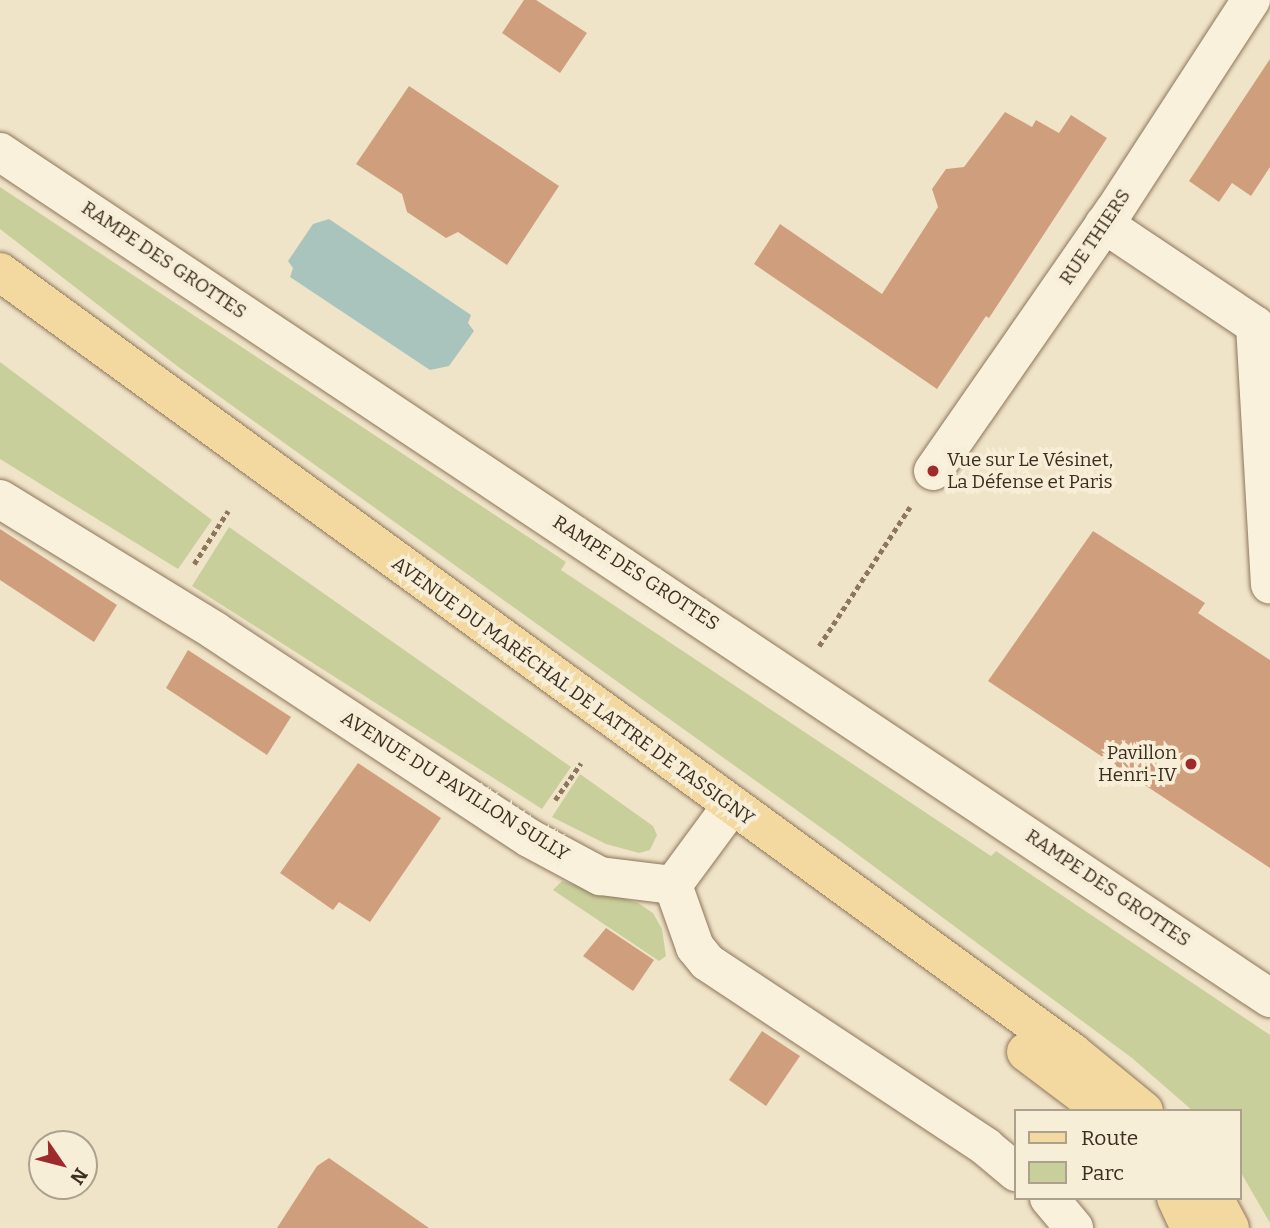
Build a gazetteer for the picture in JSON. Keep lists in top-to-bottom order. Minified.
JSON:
{"streets":{"main road":["AVENUE DU MARÉCHAL DE LATTRE DE TASSIGNY"],"street":["RUE THIERS","RAMPE DES GROTTES","AVENUE DU PAVILLON SULLY"]},"places":["Vue sur Le Vésinet, La Défense et Paris","Pavillon Henri-IV"],"legend":["Route","Parc"],"north":"bottom right"}
